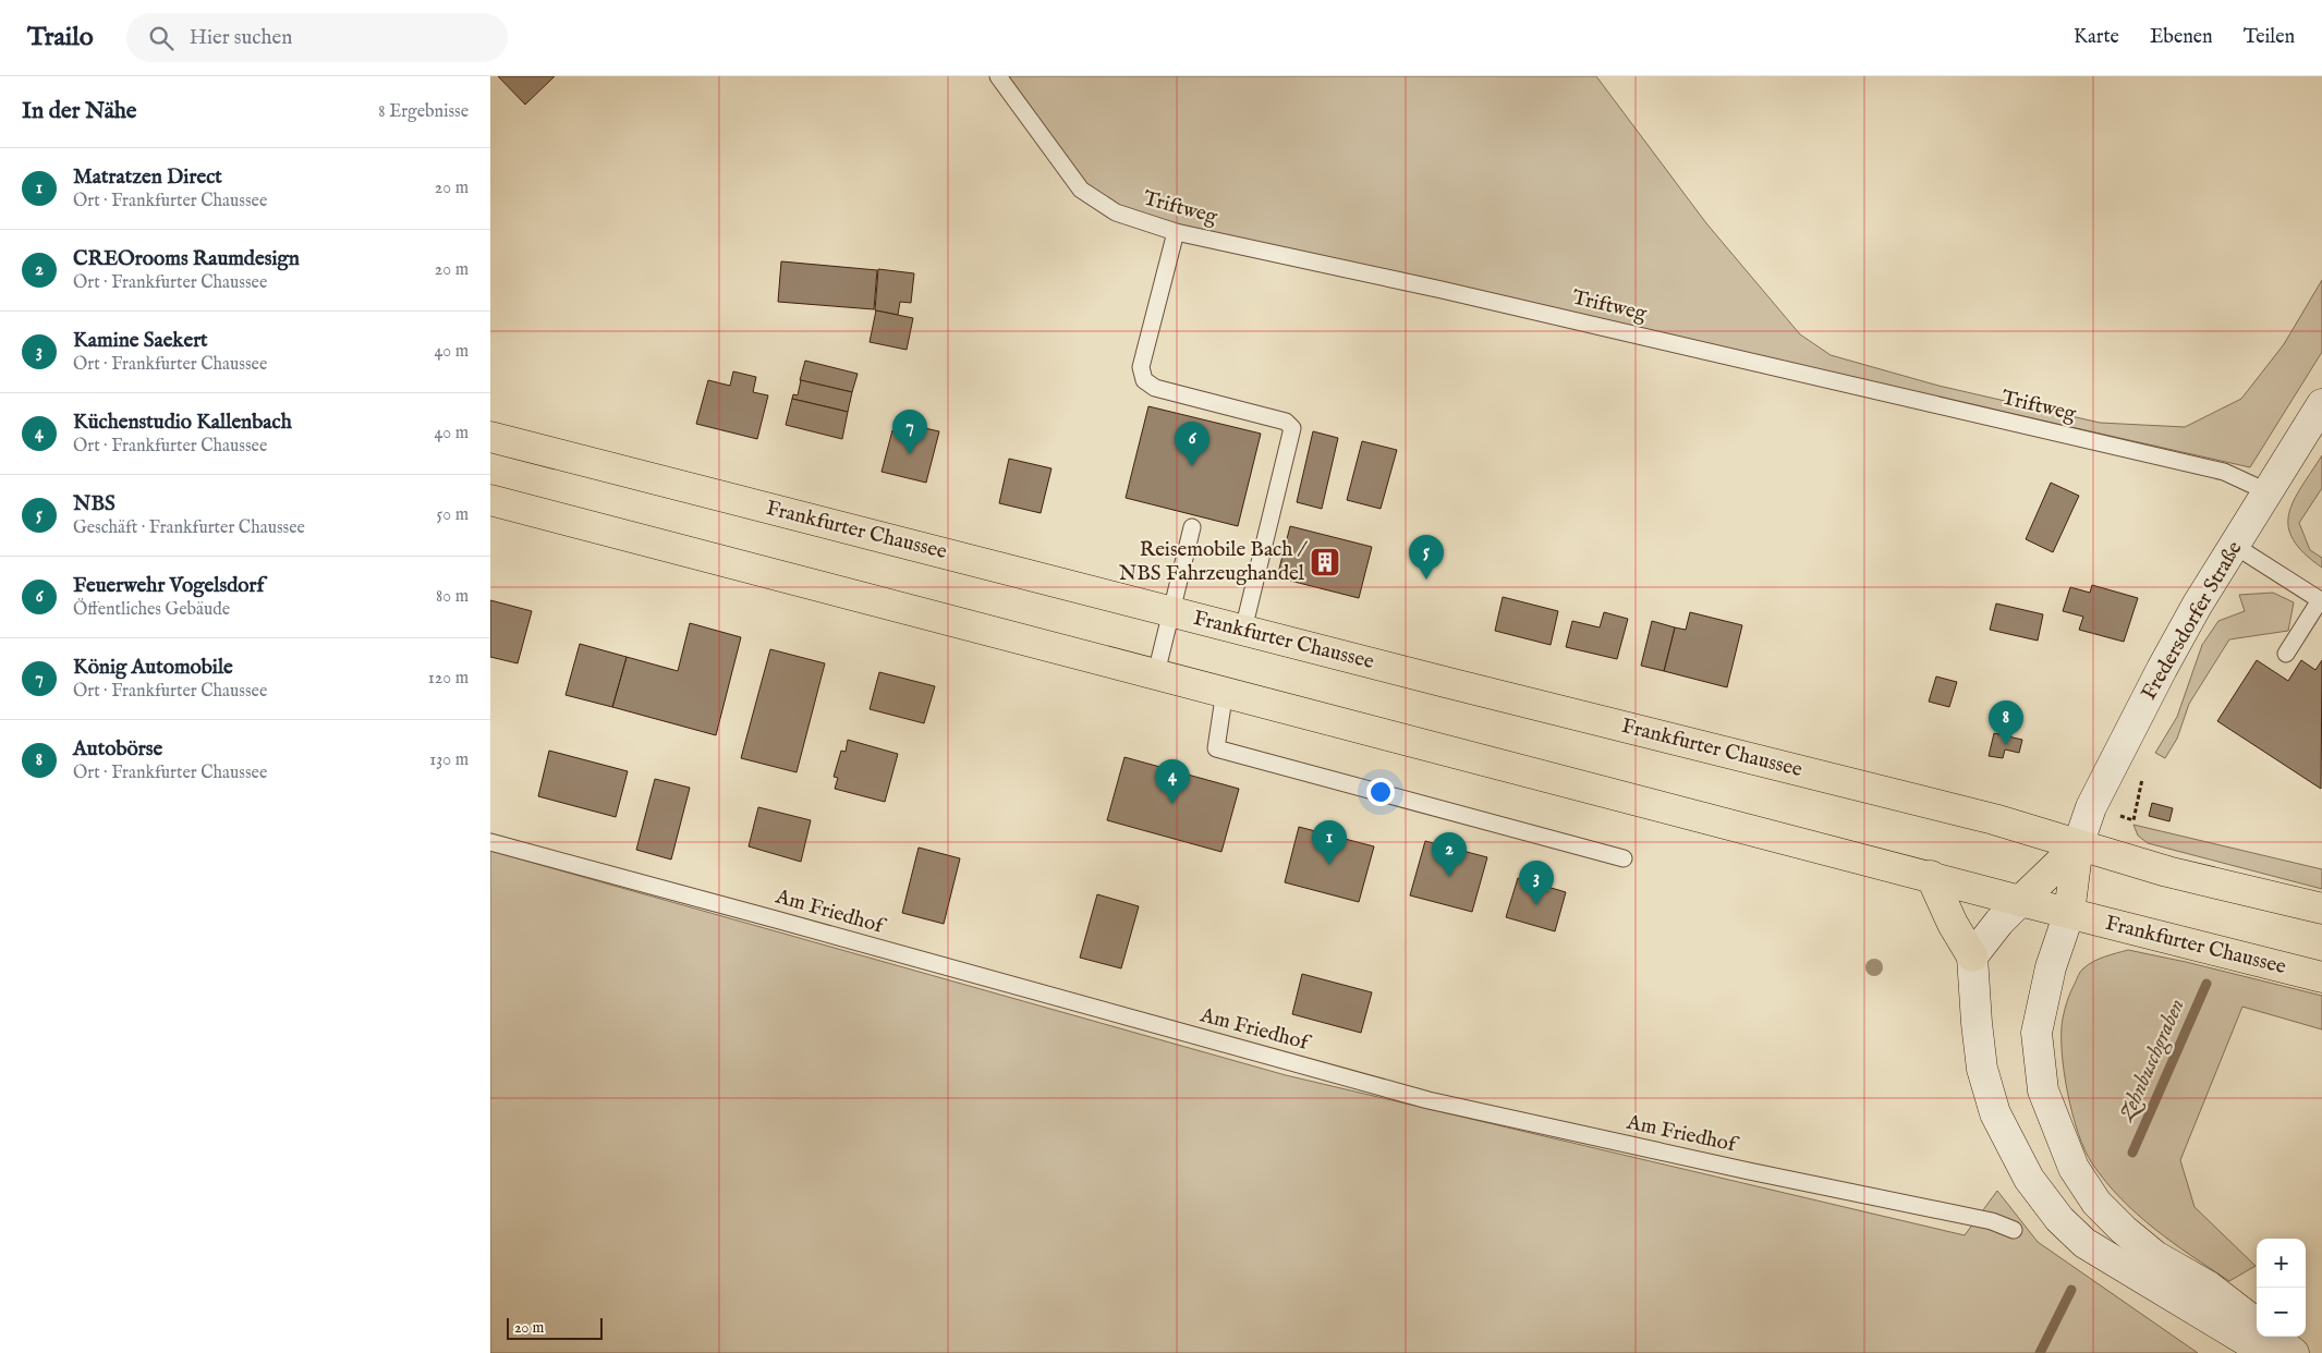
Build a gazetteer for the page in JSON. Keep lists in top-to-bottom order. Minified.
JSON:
{"streets":{"main road":["Frankfurter Chaussee"],"street":["Fredersdorfer Straße"],"lane":["Triftweg","Am Friedhof"]},"crossings":[["Triftweg","Fredersdorfer Straße"],["Frankfurter Chaussee","Fredersdorfer Straße"]],"water":["Zehnbuschgraben"],"places":{"building":["Reisemobile Bach / NBS Fahrzeughandel"]},"scale_bar":"20 m","page":{"header":"Trailo","search":"Hier suchen","nav":["Karte","Ebenen","Teilen"],"heading":["In der Nähe","8 Ergebnisse"],"list":[{"mark":"1","name":"Matratzen Direct","note":"Ort · Frankfurter Chaussee","value":"20 m"},{"mark":"2","name":"CREOrooms Raumdesign","note":"Ort · Frankfurter Chaussee","value":"20 m"},{"mark":"3","name":"Kamine Saekert","note":"Ort · Frankfurter Chaussee","value":"40 m"},{"mark":"4","name":"Küchenstudio Kallenbach","note":"Ort · Frankfurter Chaussee","value":"40 m"},{"mark":"5","name":"NBS","note":"Geschäft · Frankfurter Chaussee","value":"50 m"},{"mark":"6","name":"Feuerwehr Vogelsdorf","note":"Öffentliches Gebäude","value":"80 m"},{"mark":"7","name":"König Automobile","note":"Ort · Frankfurter Chaussee","value":"120 m"},{"mark":"8","name":"Autobörse","note":"Ort · Frankfurter Chaussee","value":"130 m"}],"pins":["7","6","5","8","4","1","2","3"],"map_buttons":["+","−"],"scale":"20 m"}}
